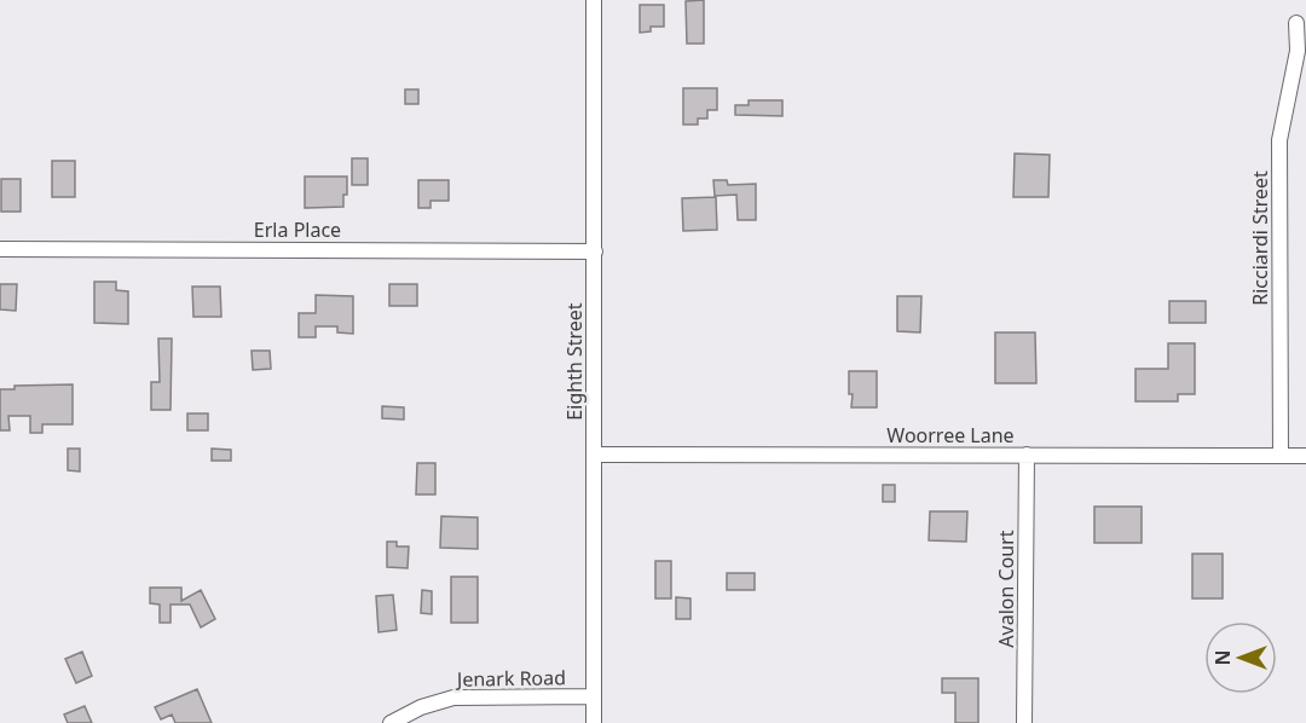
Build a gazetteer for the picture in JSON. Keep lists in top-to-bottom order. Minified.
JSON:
{"streets":{"street":["Erla Place","Ricciardi Street","Eighth Street","Woorree Lane","Avalon Court","Jenark Road"]},"crossings":[["Erla Place","Eighth Street"],["Ricciardi Street","Woorree Lane"],["Eighth Street","Woorree Lane"],["Eighth Street","Jenark Road"],["Woorree Lane","Avalon Court"]],"north":"left"}
